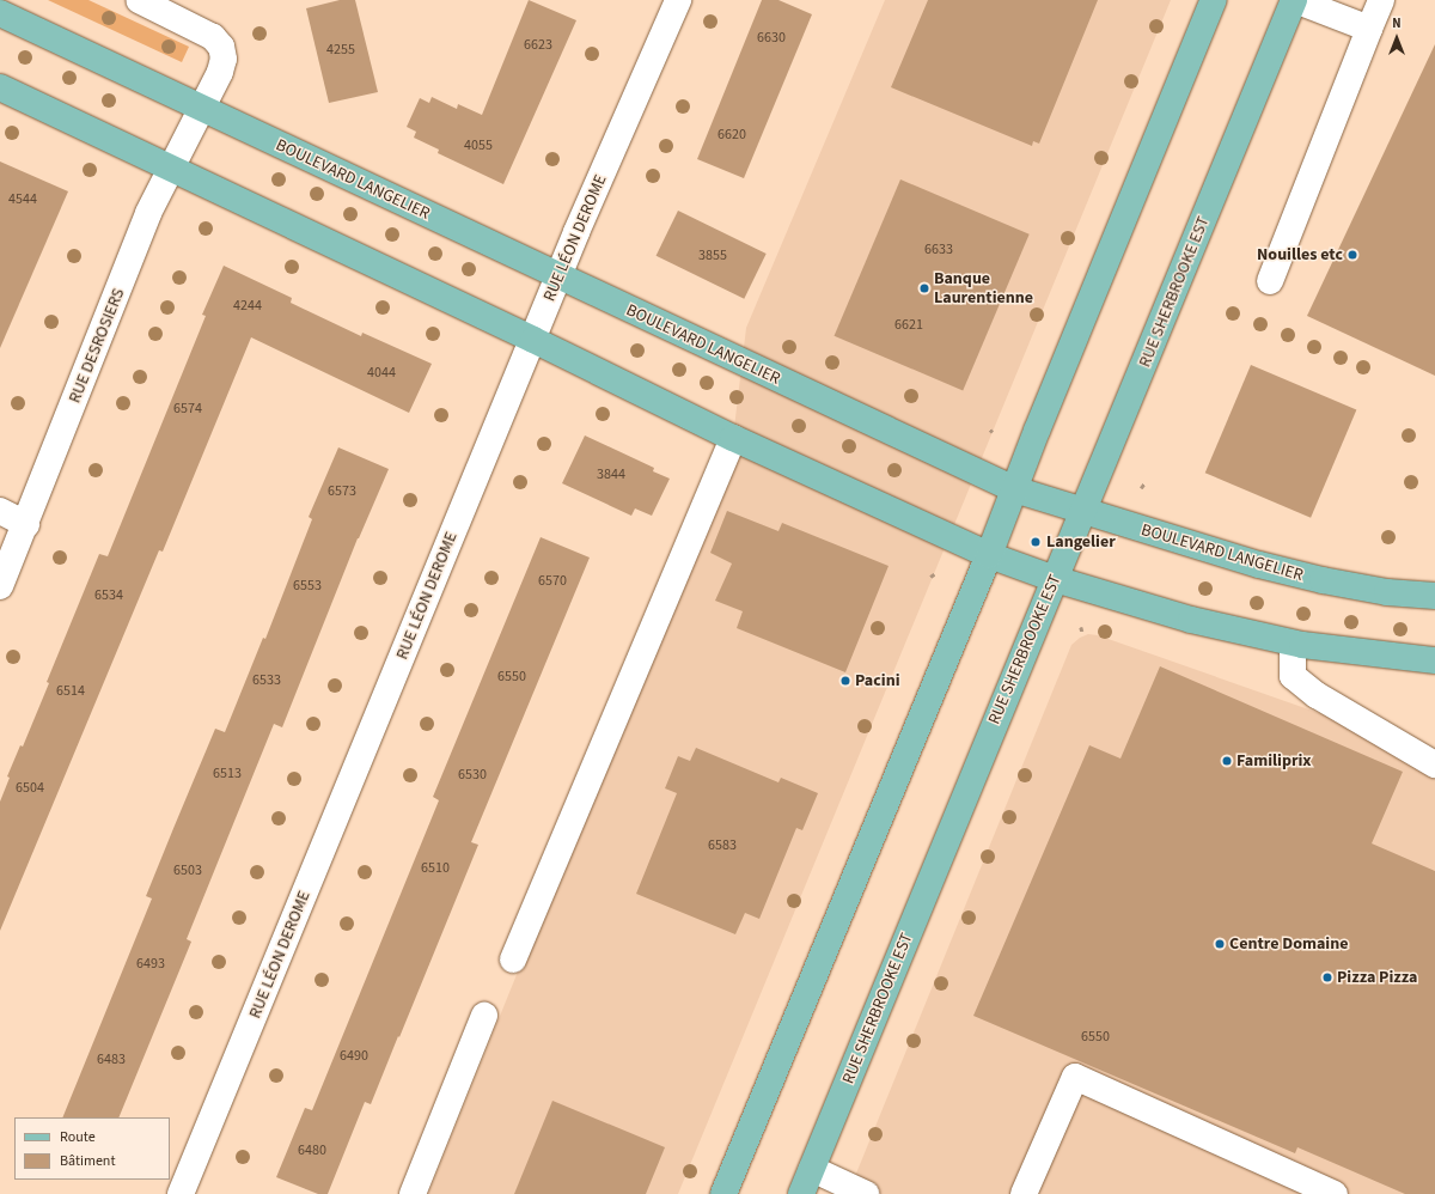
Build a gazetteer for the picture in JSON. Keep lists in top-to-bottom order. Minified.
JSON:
{"streets":{"main road":["BOULEVARD LANGELIER","RUE SHERBROOKE EST"],"street":["RUE LÉON DEROME","RUE DESROSIERS"]},"crossings":[["BOULEVARD LANGELIER","RUE LÉON DEROME"],["BOULEVARD LANGELIER","RUE SHERBROOKE EST"],["BOULEVARD LANGELIER","RUE DESROSIERS"]],"places":["Nouilles etc","Banque Laurentienne","Langelier","Pacini","Familiprix","Centre Domaine","Pizza Pizza"],"house_numbers":["6630","6623","4255","6620","4055","4544","6633","3855","4244","6621","4044","6574","3844","6573","6570","6553","6534","6550","6533","6514","6513","6530","6504","6583","6510","6503","6493","6550","6490","6483","6480"],"legend":["Route","Bâtiment"],"north":"top"}
